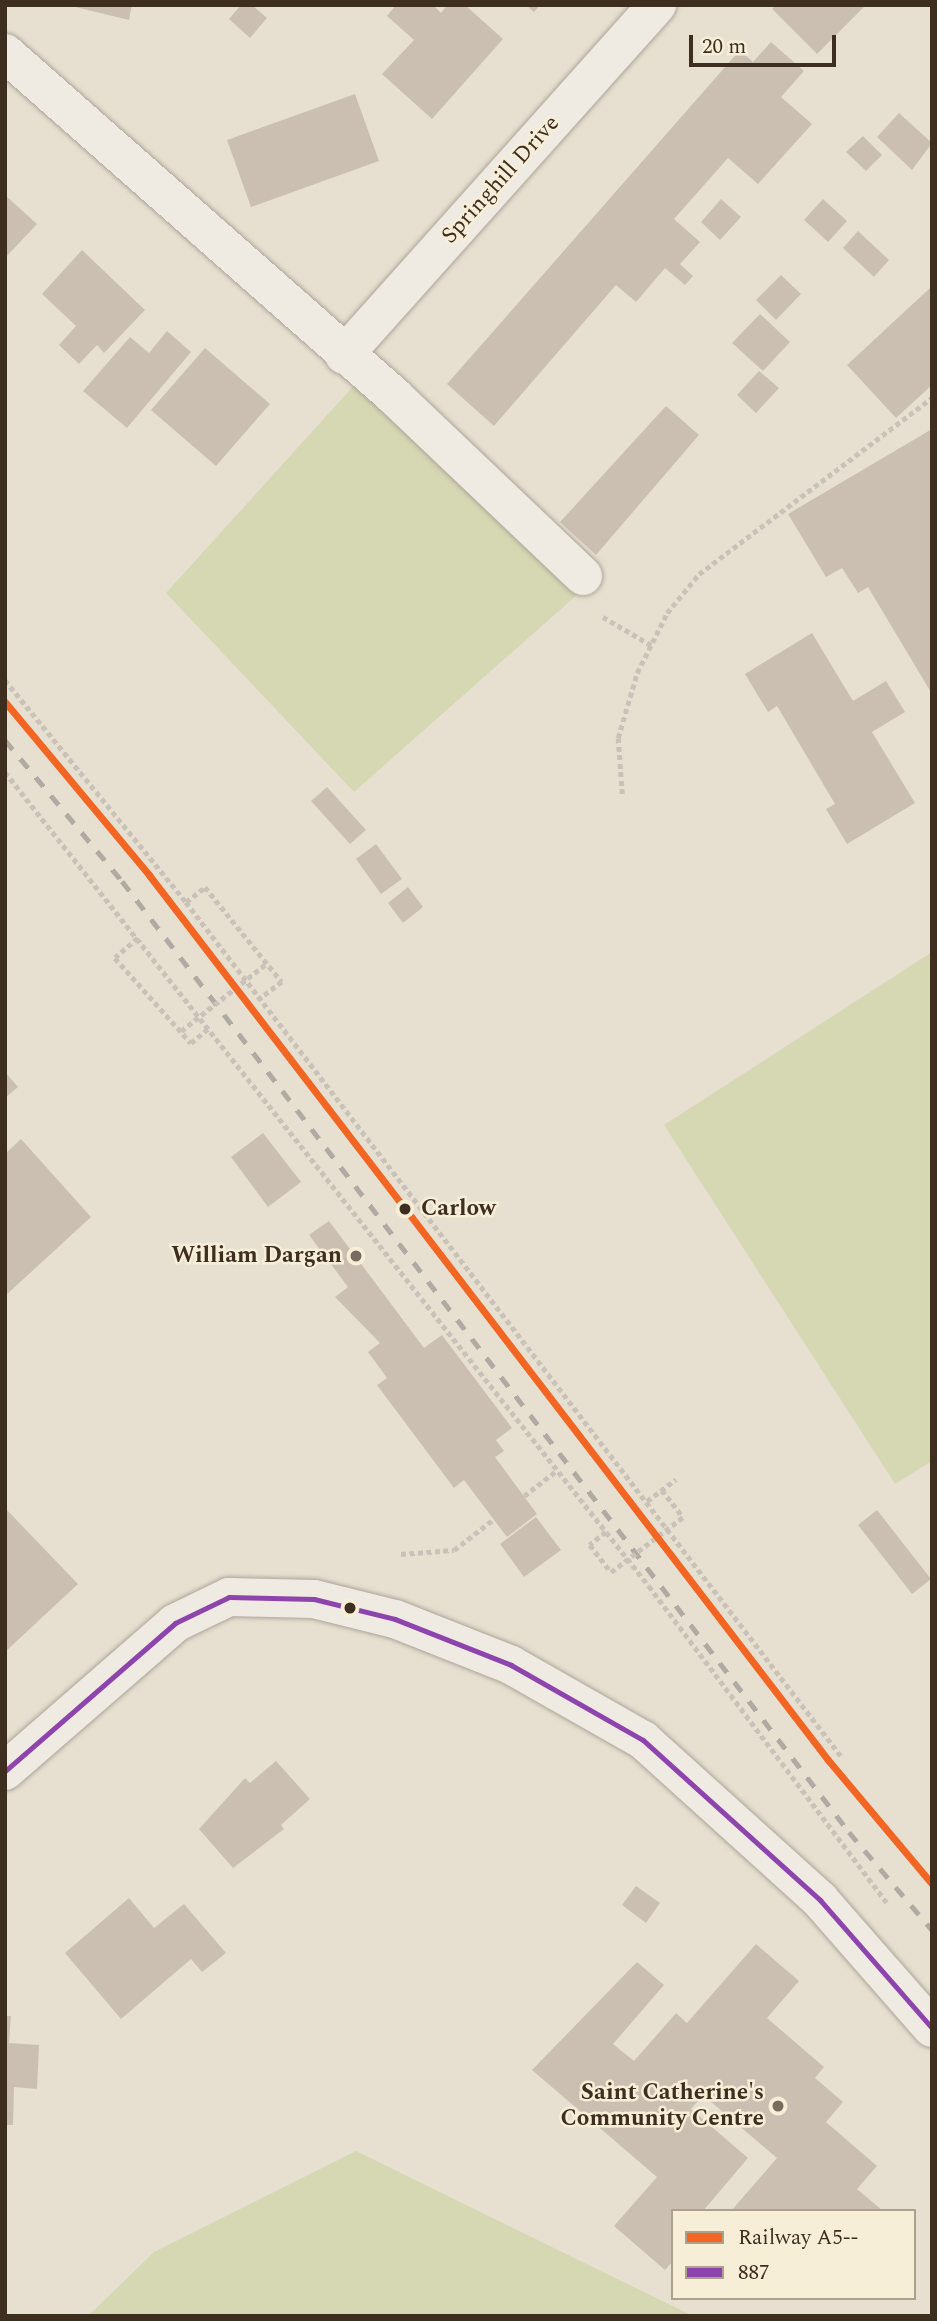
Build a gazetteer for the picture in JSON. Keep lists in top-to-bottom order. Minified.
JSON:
{"streets":{"street":["Springhill Drive"]},"places":["Carlow","William Dargan","Saint Catherine's Community Centre"],"lines":["rail line A5--","transit line 887"],"legend":["Railway A5--","887"],"scale_bar":"20 m"}
